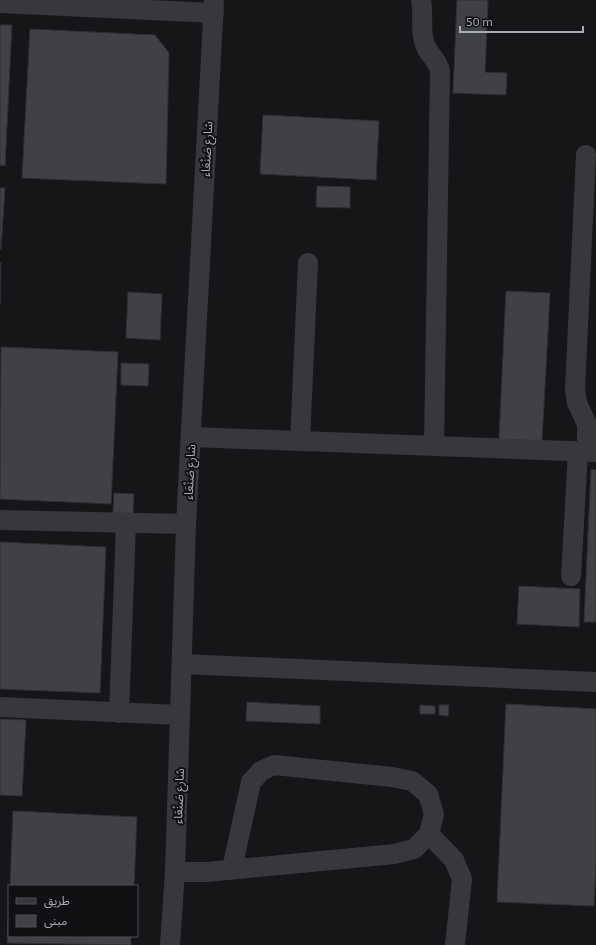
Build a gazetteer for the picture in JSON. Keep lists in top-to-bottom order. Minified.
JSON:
{"streets":{"street":["شارع صَنْعَاء"]},"legend":["طريق","مبنى"],"scale_bar":"50 m"}
